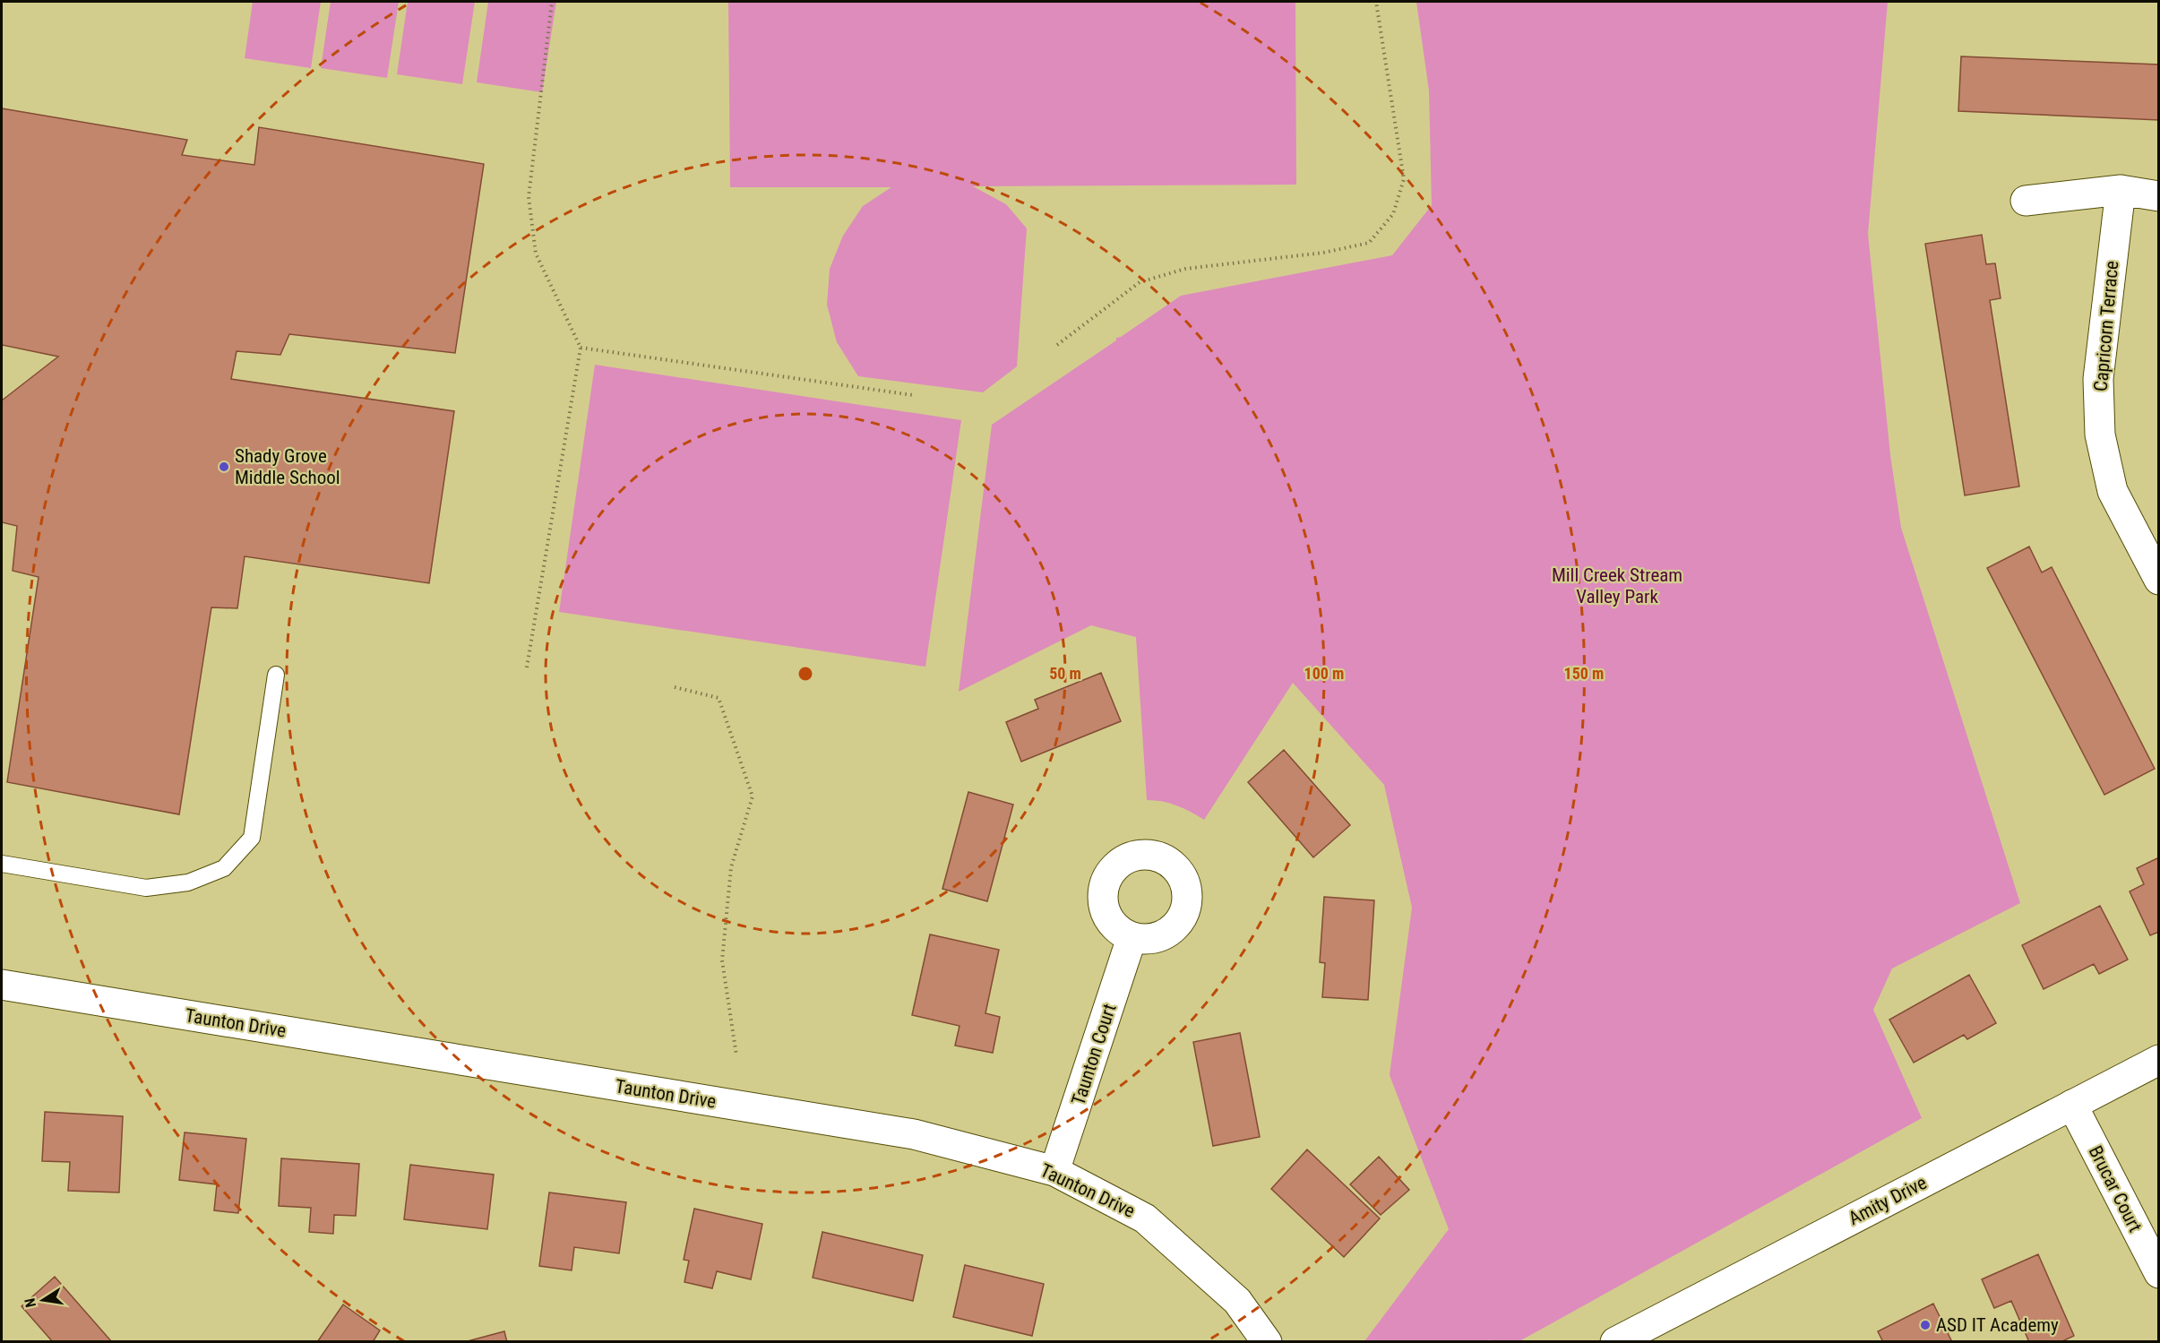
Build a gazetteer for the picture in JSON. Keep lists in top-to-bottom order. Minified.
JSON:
{"streets":{"street":["Capricorn Terrace","Taunton Drive","Taunton Court","Brucar Court","Amity Drive"]},"crossings":[["Taunton Drive","Taunton Court"],["Brucar Court","Amity Drive"]],"parks":["Mill Creek Stream Valley Park"],"places":["Shady Grove Middle School","ASD IT Academy"],"north":"left","rings":["50 m","100 m","150 m"]}
